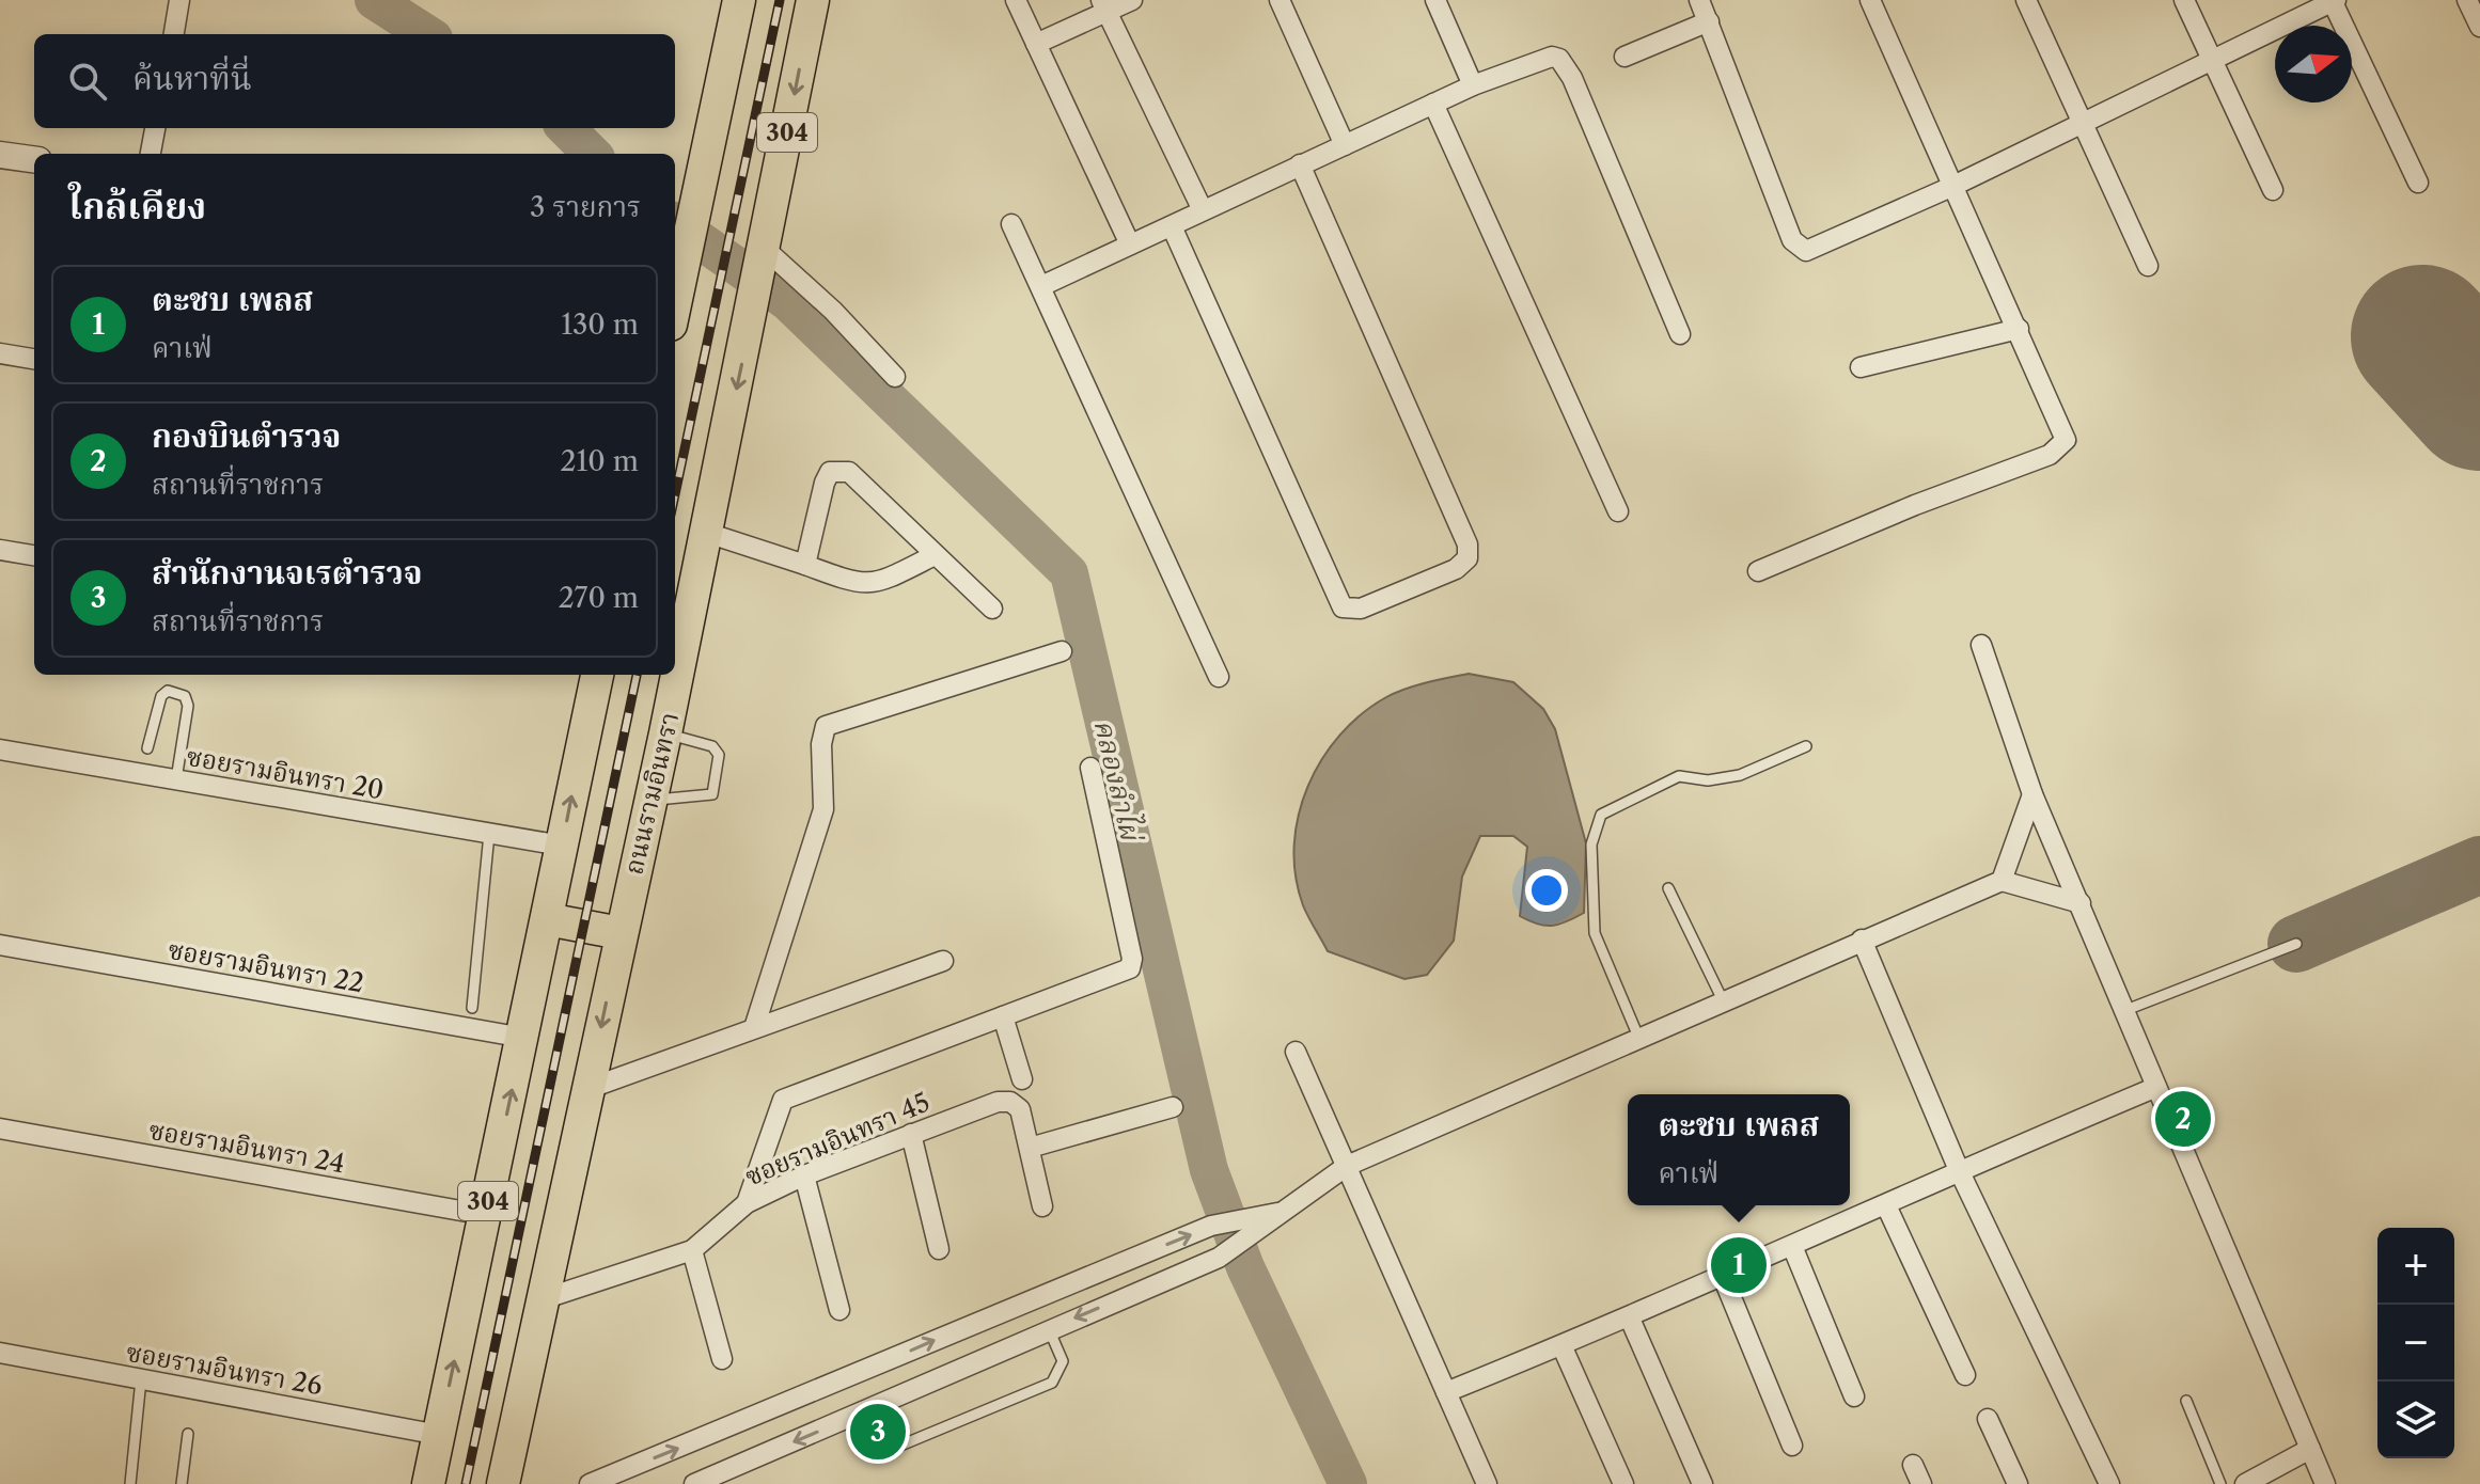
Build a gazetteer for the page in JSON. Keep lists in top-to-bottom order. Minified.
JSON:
{"streets":{"main road":["304","ถนนรามอินทรา"],"street":["ซอยรามอินทรา 20","ซอยรามอินทรา 22","ซอยรามอินทรา 45","ซอยรามอินทรา 24","ซอยรามอินทรา 26"]},"crossings":[["304","ซอยรามอินทรา 20"],["304","ซอยรามอินทรา 22"],["304","ซอยรามอินทรา 24"],["304","ซอยรามอินทรา 26"],["ถนนรามอินทรา","ซอยรามอินทรา 45"]],"water":["คลองลำไผ่"],"north":"right","page":{"search":"ค้นหาที่นี่","heading":["ใกล้เคียง","3 รายการ"],"list":[{"mark":"1","name":"ตะชบ เพลส","note":"คาเฟ่","value":"130 m"},{"mark":"2","name":"กองบินตำรวจ","note":"สถานที่ราชการ","value":"210 m"},{"mark":"3","name":"สำนักงานจเรตำรวจ","note":"สถานที่ราชการ","value":"270 m"}],"pins":["2","1","3"],"popup":["ตะชบ เพลส","คาเฟ่"],"map_buttons":["+","−"]}}
